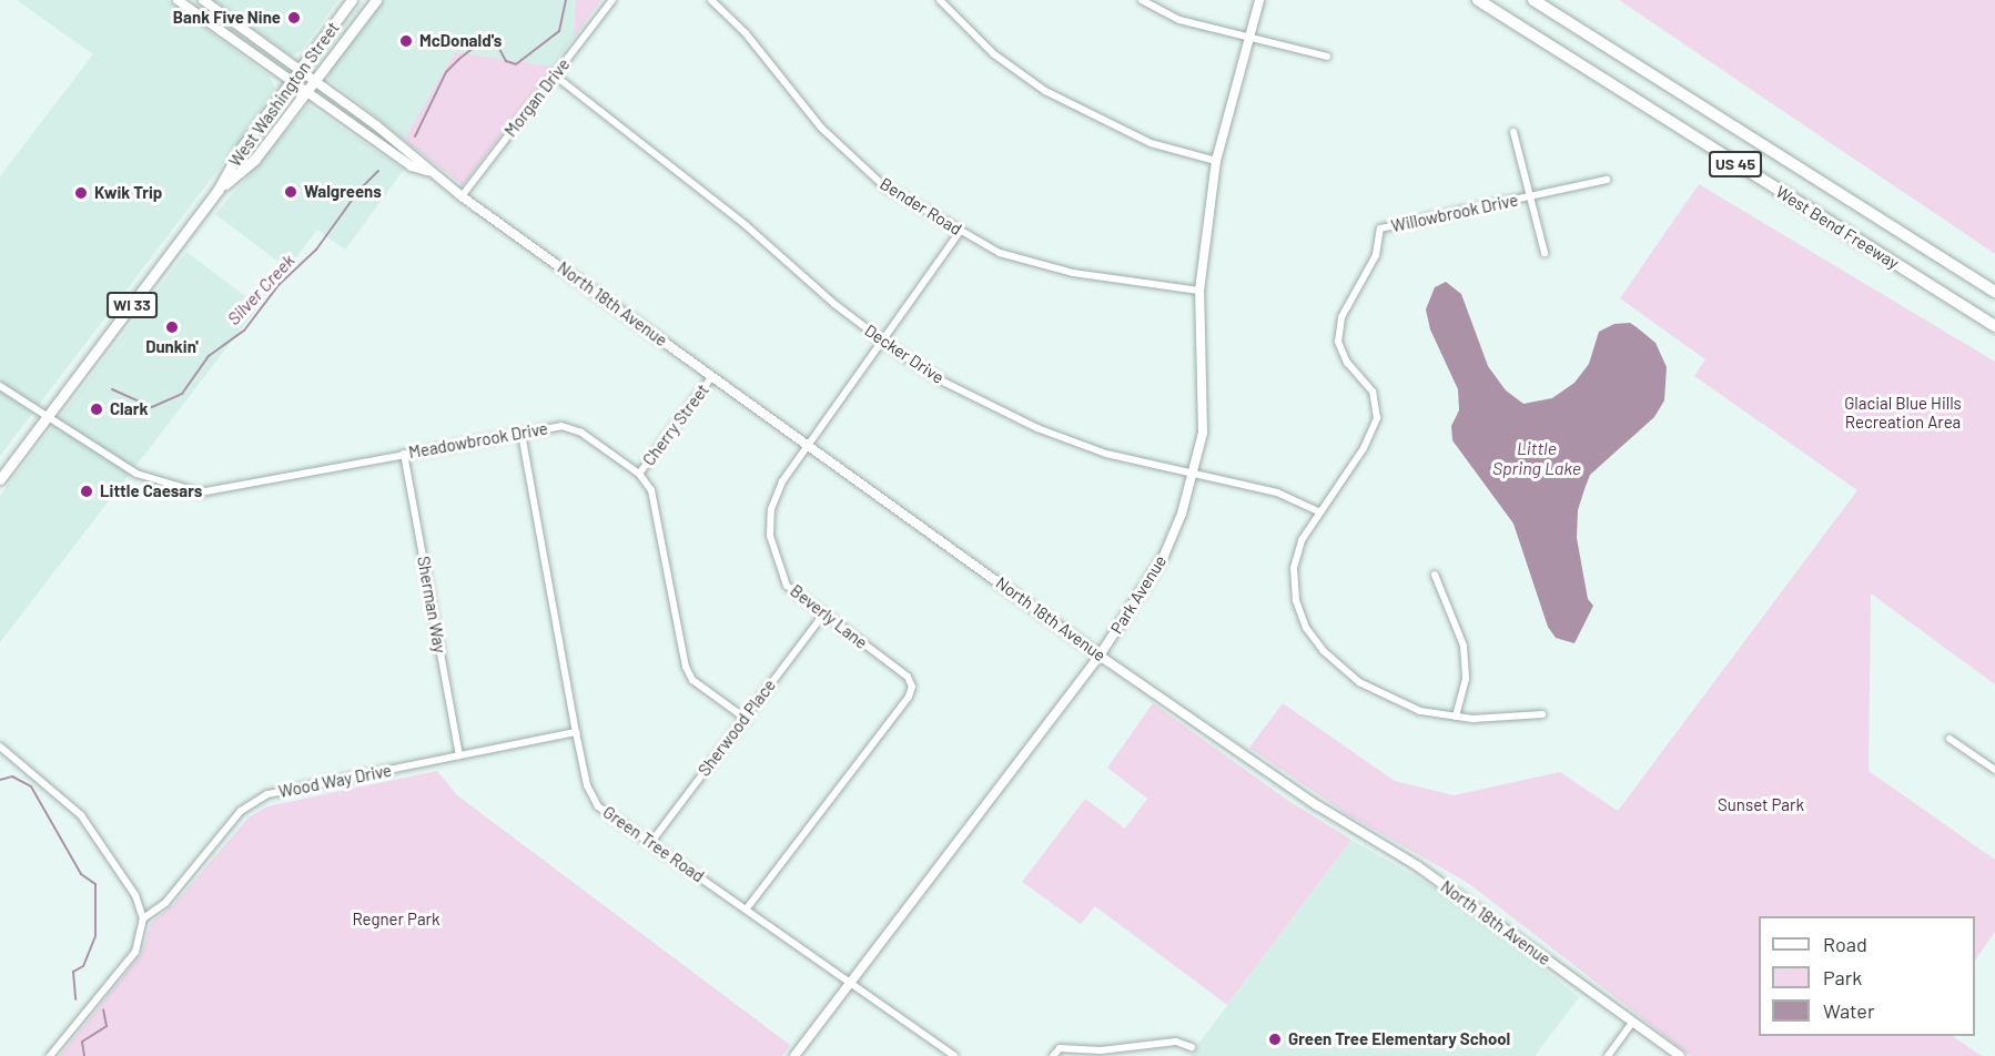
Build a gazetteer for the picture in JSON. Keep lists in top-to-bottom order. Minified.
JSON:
{"streets":{"highway":["US 45","West Bend Freeway"],"main road":["West Washington Street","WI 33"],"street":["Morgan Drive","Bender Road","Willowbrook Drive","North 18th Avenue","Decker Drive","Cherry Street","Meadowbrook Drive","Park Avenue","Sherman Way","Beverly Lane","Sherwood Place","Wood Way Drive","Green Tree Road"]},"crossings":[["West Washington Street","North 18th Avenue"],["West Washington Street","Meadowbrook Drive"],["Morgan Drive","North 18th Avenue"],["Morgan Drive","Decker Drive"],["Bender Road","Park Avenue"],["Bender Road","Beverly Lane"],["Willowbrook Drive","Decker Drive"],["North 18th Avenue","Cherry Street"],["North 18th Avenue","Park Avenue"],["North 18th Avenue","Beverly Lane"],["Decker Drive","Park Avenue"],["Decker Drive","Beverly Lane"],["Cherry Street","Meadowbrook Drive"],["Meadowbrook Drive","Sherman Way"],["Meadowbrook Drive","Sherwood Place"],["Meadowbrook Drive","Green Tree Road"],["Park Avenue","Green Tree Road"],["Sherman Way","Wood Way Drive"],["Beverly Lane","Sherwood Place"],["Beverly Lane","Green Tree Road"],["Sherwood Place","Green Tree Road"],["Wood Way Drive","Green Tree Road"]],"water":["Silver Creek","Little Spring Lake"],"parks":["Glacial Blue Hills Recreation Area","Sunset Park","Regner Park"],"places":["Bank Five Nine","McDonald's","Walgreens","Kwik Trip","Dunkin'","Clark","Little Caesars","Green Tree Elementary School"],"legend":["Road","Park","Water"]}
